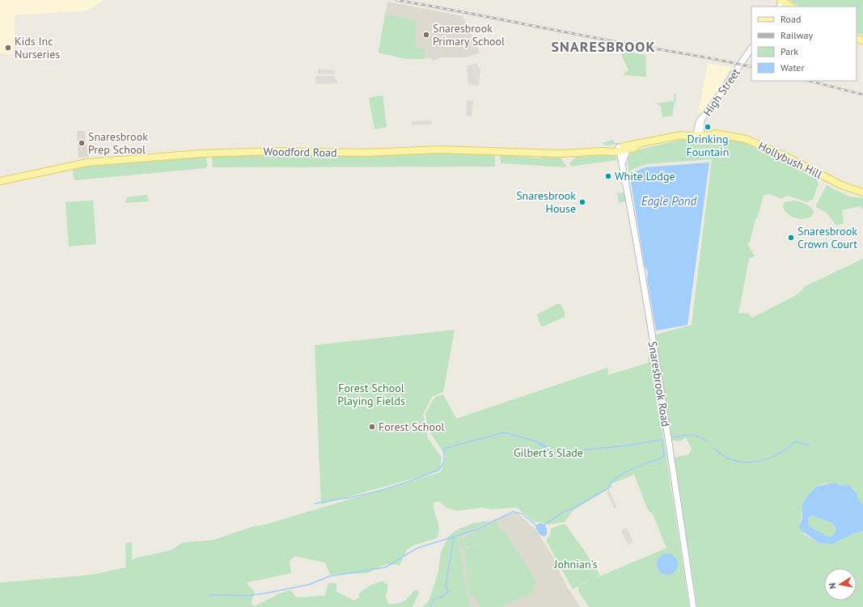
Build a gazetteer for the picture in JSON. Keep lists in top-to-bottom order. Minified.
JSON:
{"streets":{"main road":["Woodford Road","Hollybush Hill"],"street":["High Street","Snaresbrook Road"]},"crossings":[["High Street","Hollybush Hill"],["Woodford Road","Hollybush Hill"],["Hollybush Hill","Snaresbrook Road"]],"districts":["SNARESBROOK"],"water":["Eagle Pond"],"parks":["Forest School Playing Fields","Gilbert's Slade","Johnian's"],"places":["Snaresbrook Primary School","Kids Inc Nurseries","Drinking Fountain","Snaresbrook Prep School","White Lodge","Snaresbrook House","Snaresbrook Crown Court","Forest School"],"legend":["Road","Railway","Park","Water"],"north":"left"}
